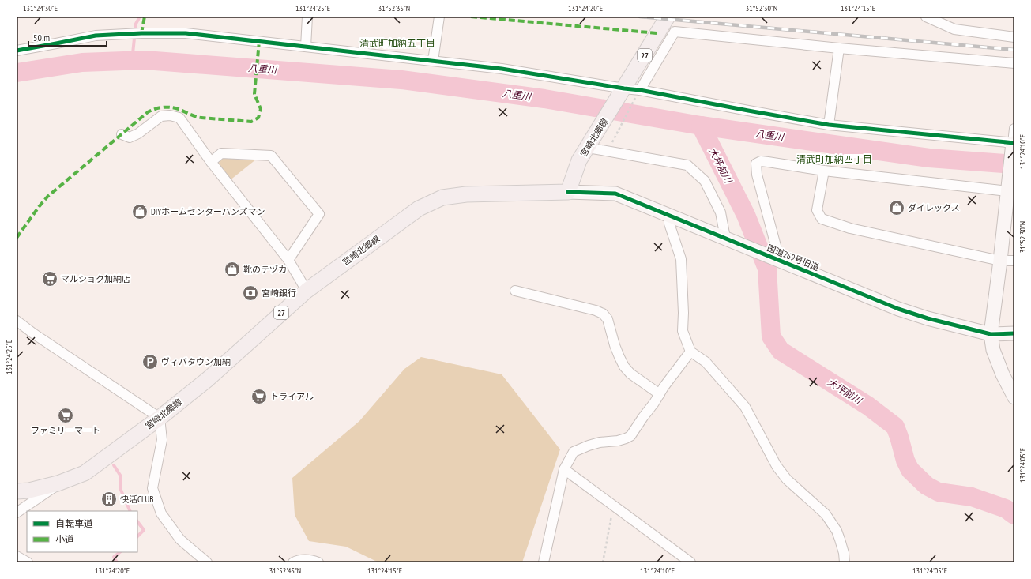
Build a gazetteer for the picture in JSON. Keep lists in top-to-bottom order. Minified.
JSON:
{"streets":{"main road":["27","宮崎北郷線"],"street":["国道269号旧道"]},"crossings":[["宮崎北郷線","国道269号旧道"]],"districts":["清武町加納五丁目","清武町加納四丁目"],"water":["八重川","大坪前川"],"places":{"shop":["ダイレックス","DIYホームセンターハンズマン","靴のテヅカ"],"supermarket":["マルショク加納店","トライアル","ファミリーマート"],"bank":["宮崎銀行"],"parking":["ヴィバタウン加納"],"building":["快活CLUB"]},"legend":["自転車道","小道"],"scale_bar":"50 m","coordinates":["131°24'30\"E","131°24'25\"E","31°52'35\"N","131°24'20\"E","31°52'30\"N","131°24'15\"E","131°24'10\"E","131°24'05\"E","31°52'45\"N"]}
